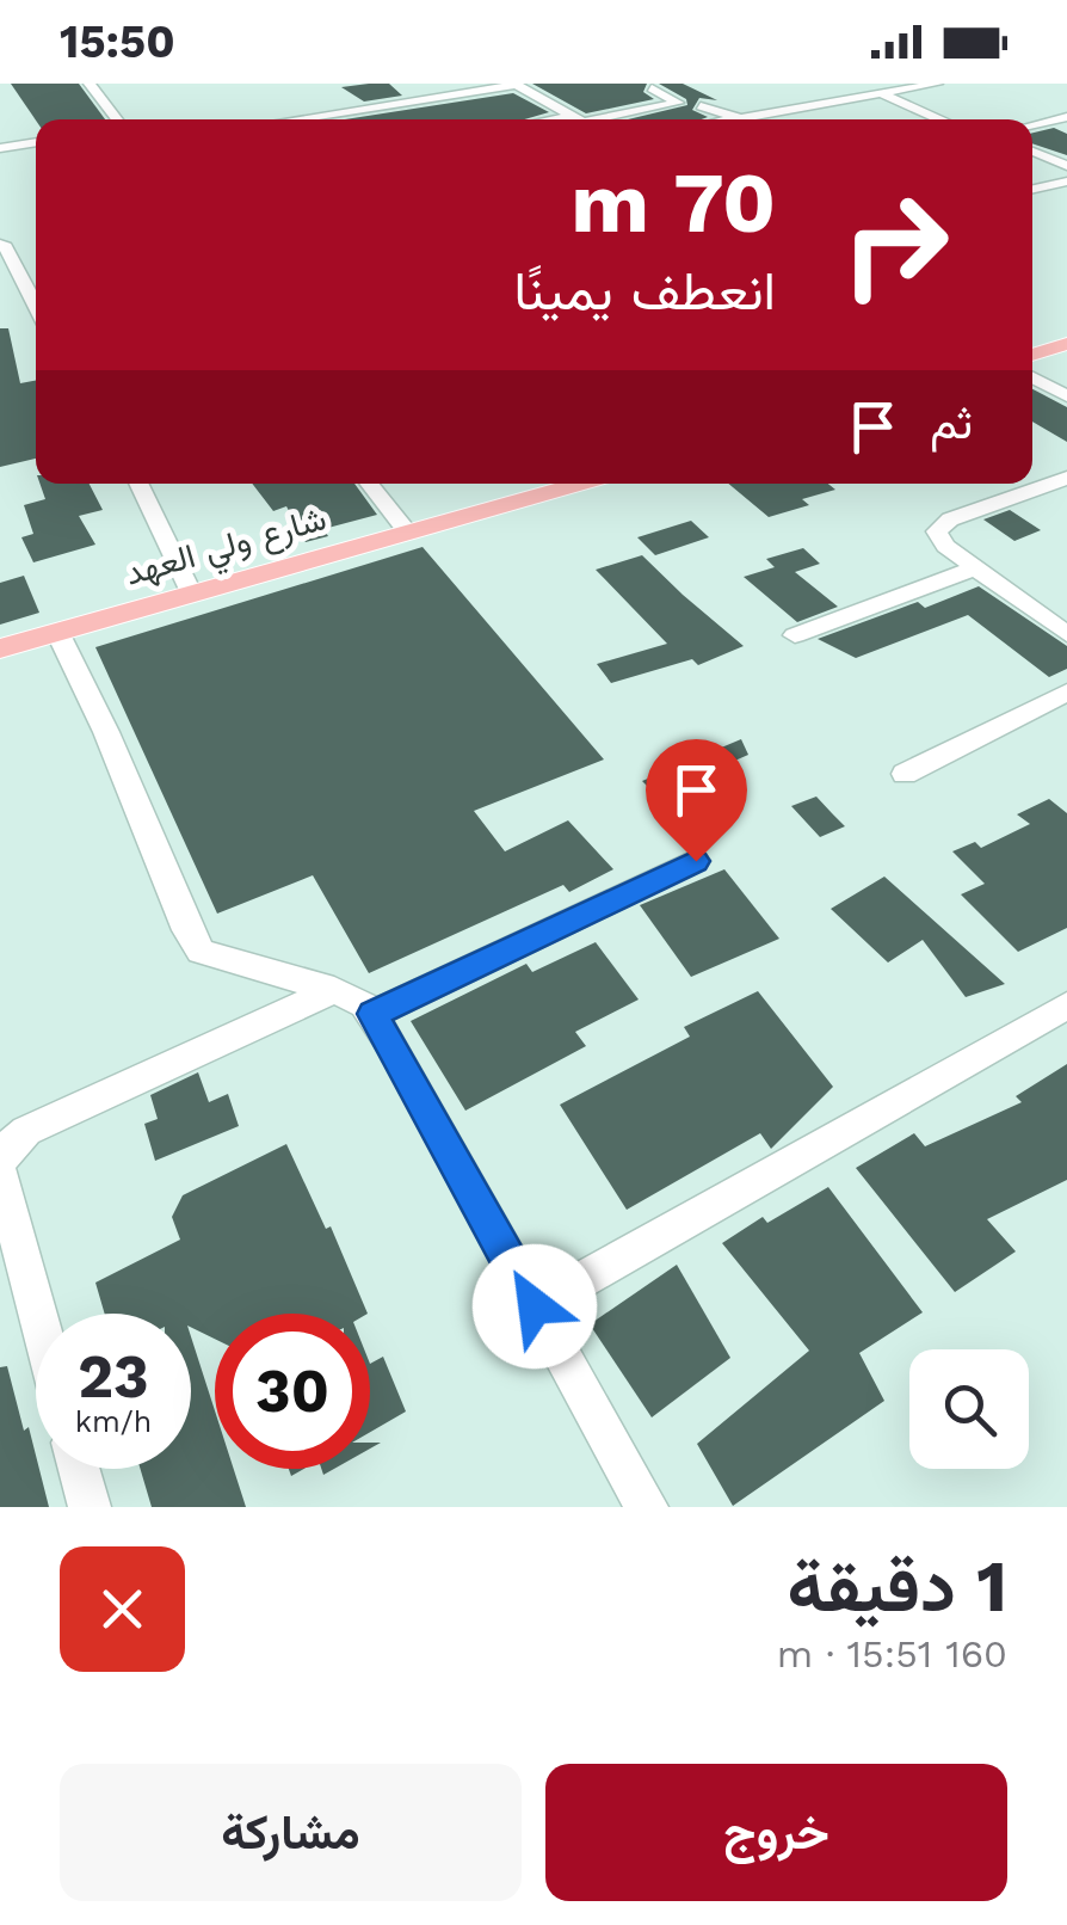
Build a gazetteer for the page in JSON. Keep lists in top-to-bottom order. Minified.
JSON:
{"streets":{"main road":["شارع ولي العهد"]},"page":{"status":"15:50","turn":["70 m","انعطف يمينًا"],"then":"ثم","speed":"23 km/h","limit":"30","heading":["1 دقيقة","160 m · 15:51"],"buttons":["خروج","مشاركة"]}}
